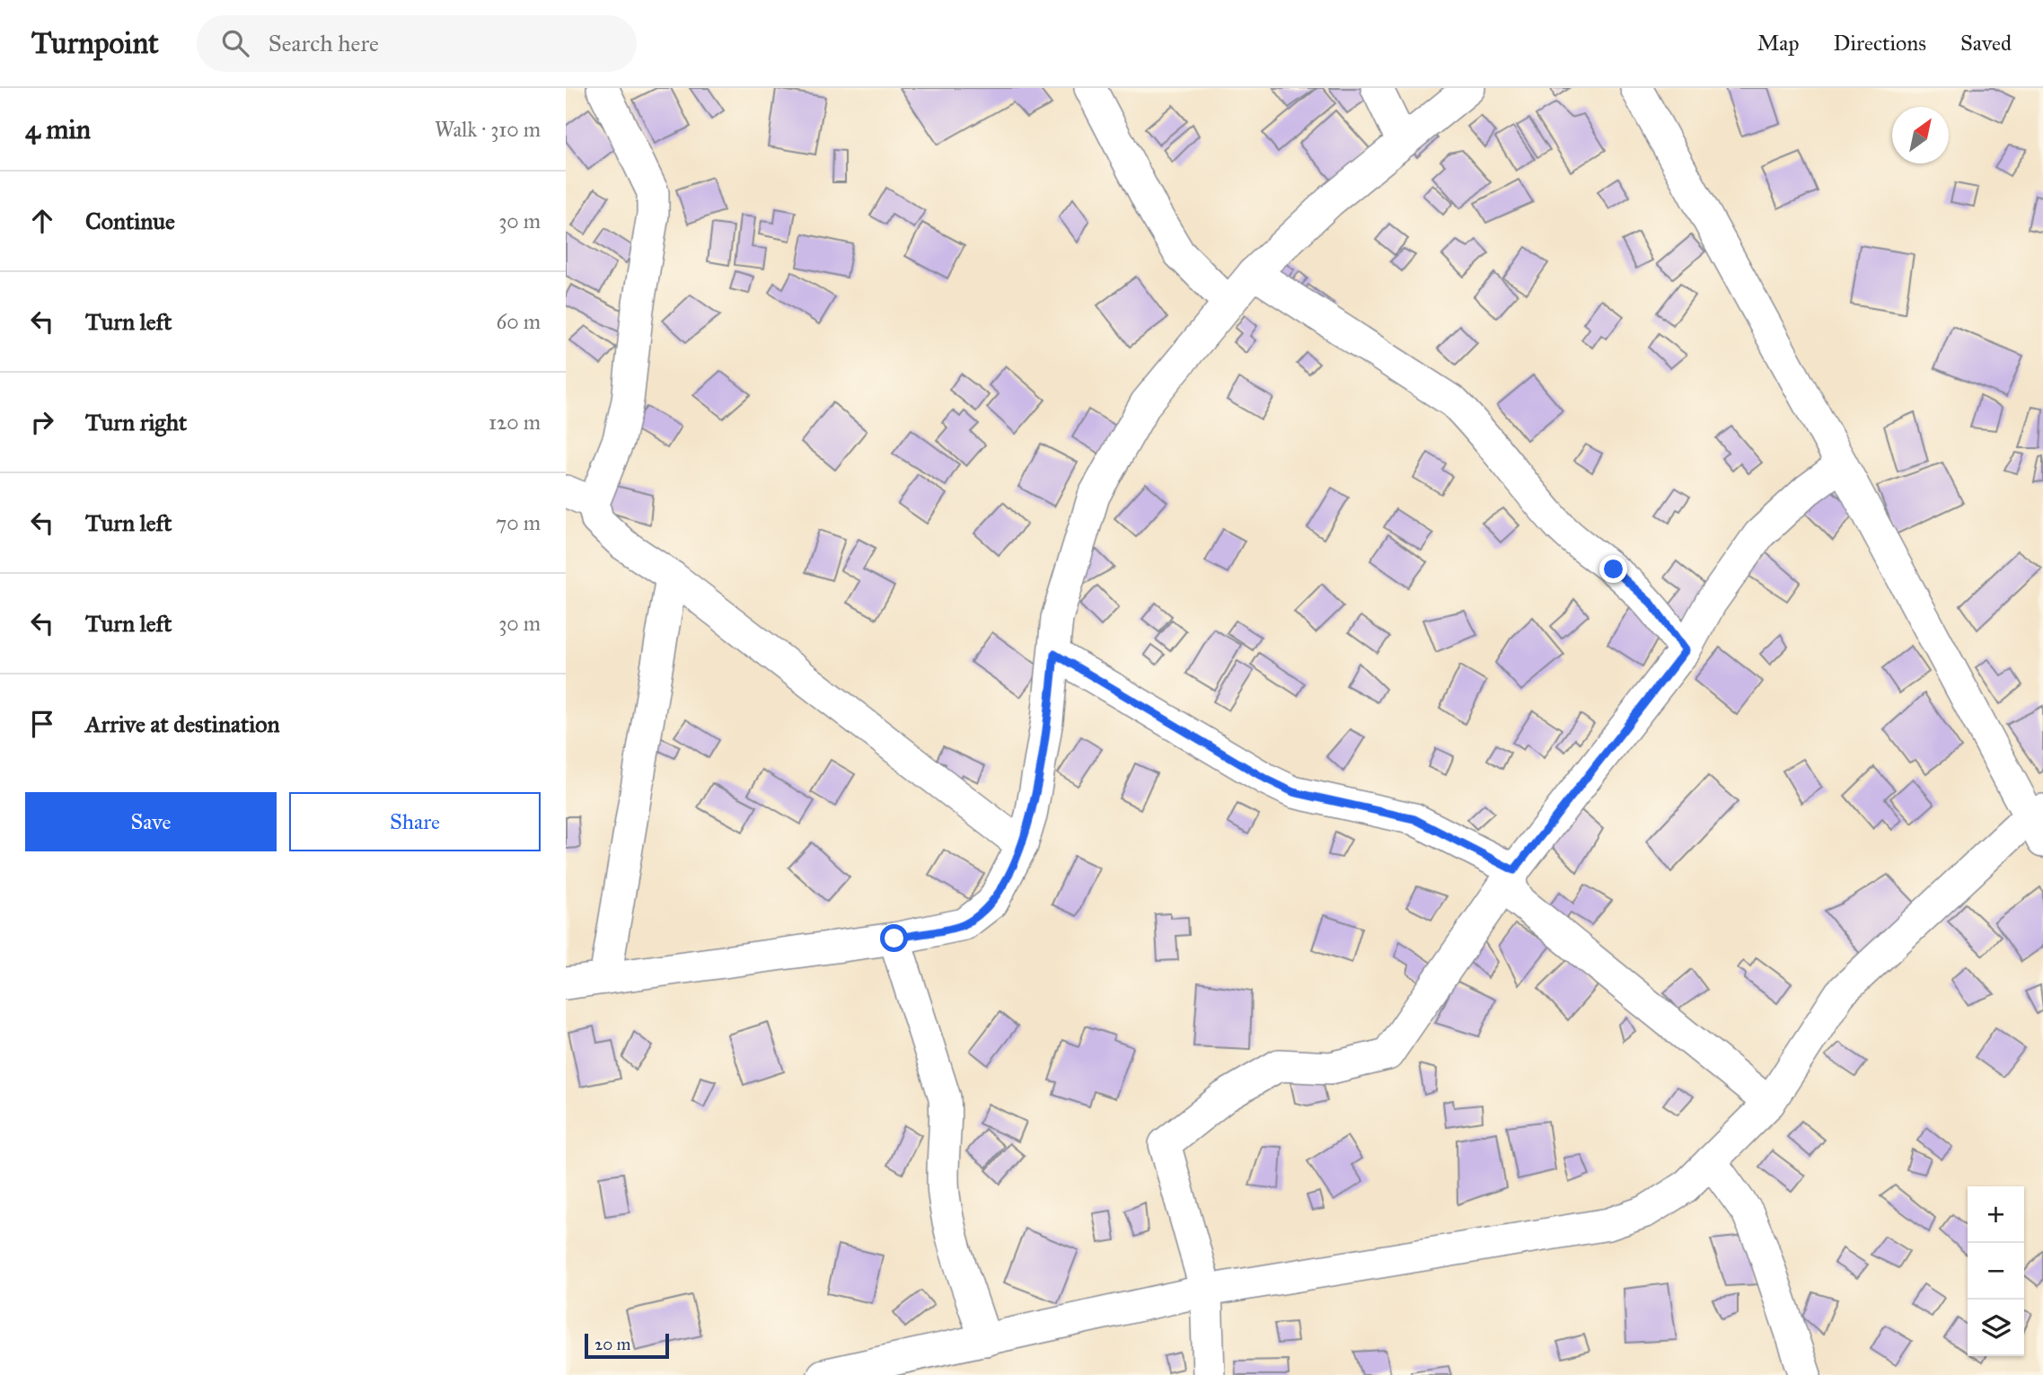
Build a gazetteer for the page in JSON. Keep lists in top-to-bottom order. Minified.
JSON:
{"scale_bar":"20 m","north":"top right","page":{"header":"Turnpoint","search":"Search here","nav":["Map","Directions","Saved"],"heading":["4 min","Walk · 310 m"],"list":[["Continue","30 m"],["Turn left","60 m"],["Turn right","120 m"],["Turn left","70 m"],["Turn left","30 m"],"Arrive at destination"],"buttons":["Save","Share"],"map_buttons":["+","−"],"scale":"20 m"}}
